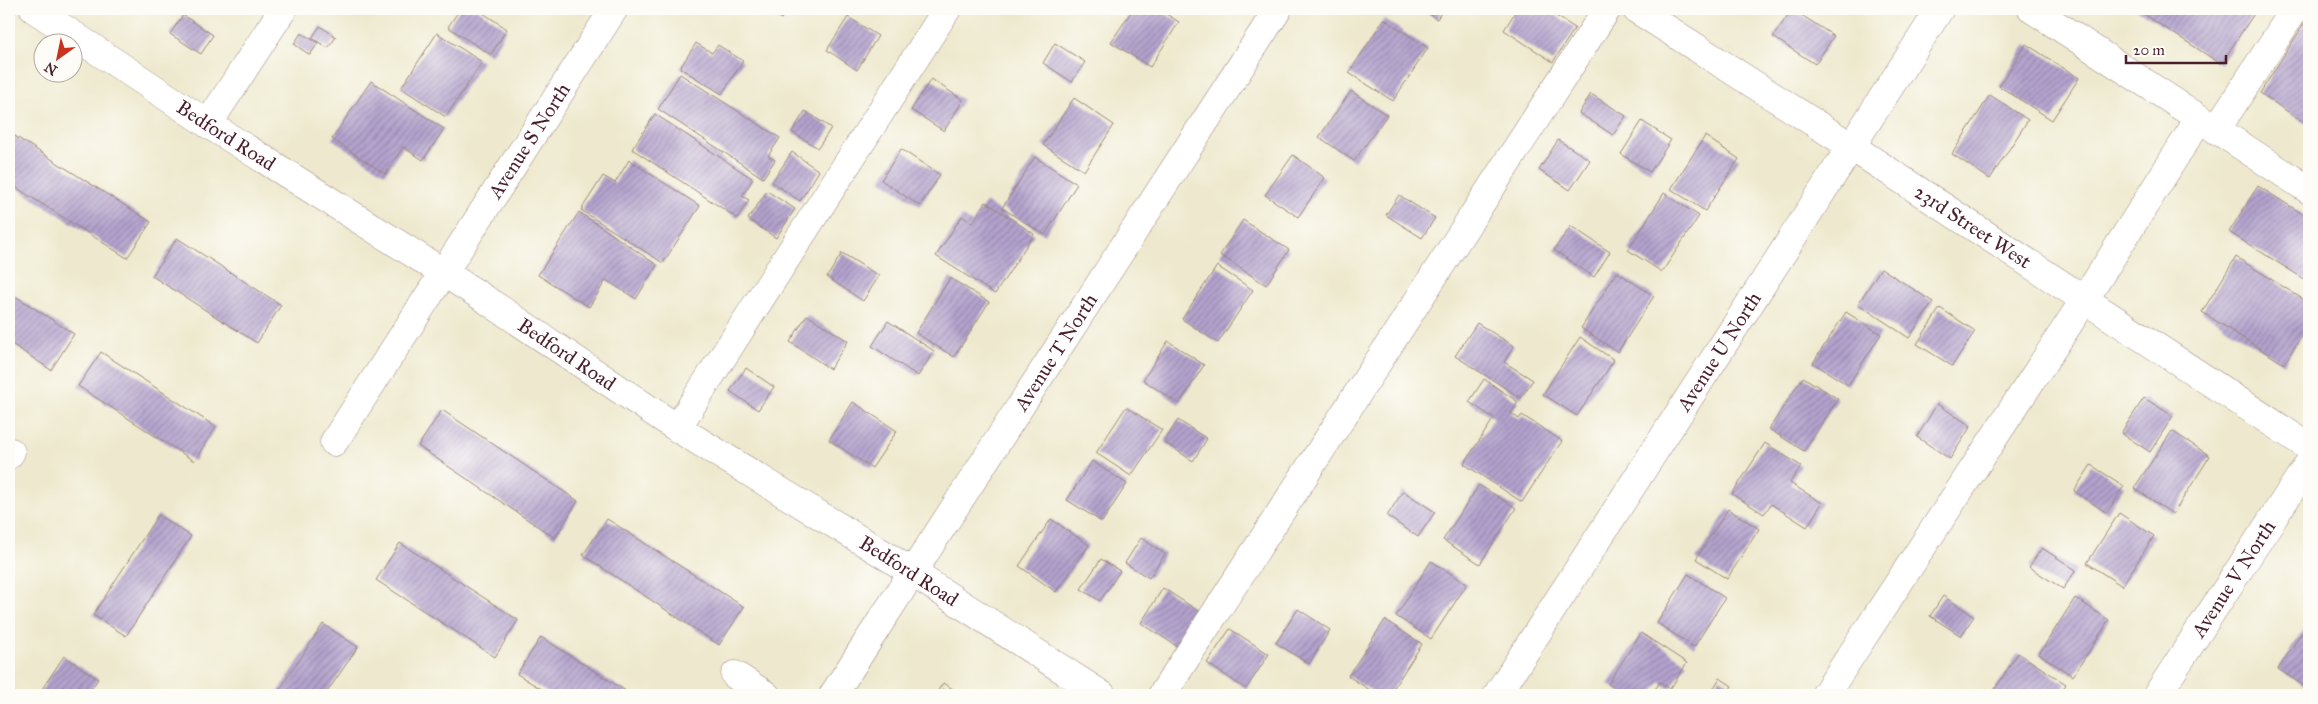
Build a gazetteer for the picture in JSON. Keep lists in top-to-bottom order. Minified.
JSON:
{"streets":{"street":["Bedford Road","Avenue S North","23rd Street West","Avenue T North","Avenue U North","Avenue V North"]},"crossings":[["Bedford Road","Avenue S North"],["Bedford Road","Avenue T North"],["23rd Street West","Avenue U North"]],"scale_bar":"20 m","north":"bottom left"}
